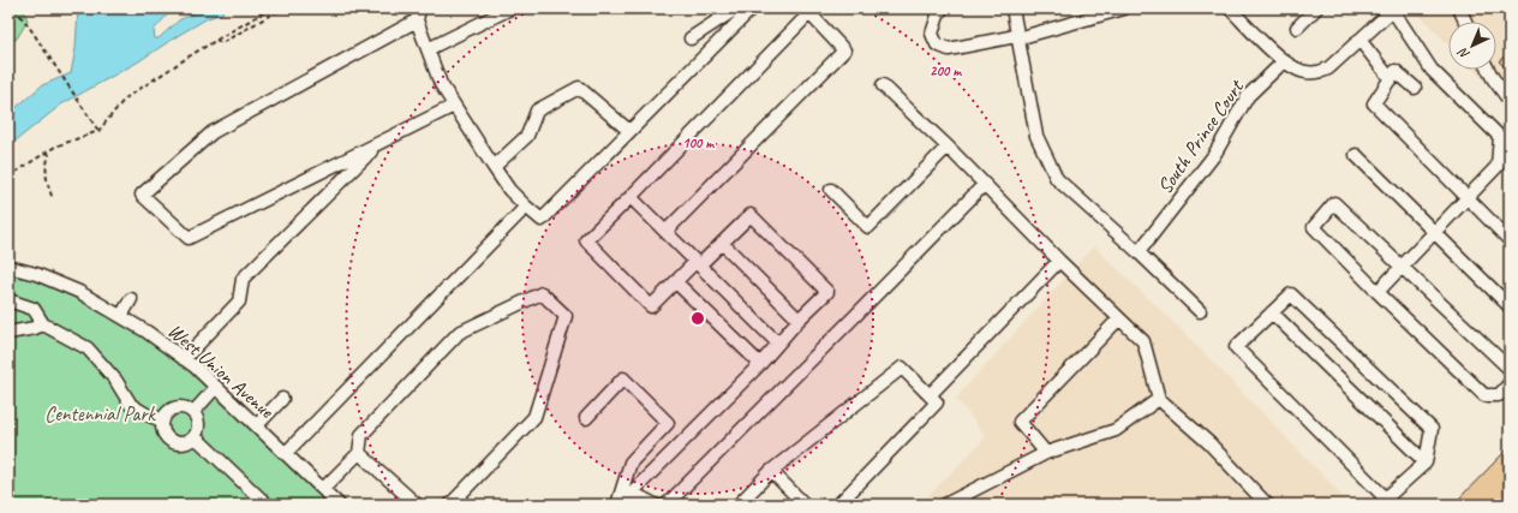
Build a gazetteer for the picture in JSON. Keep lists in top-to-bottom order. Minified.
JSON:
{"streets":{"street":["South Prince Court","West Union Avenue"]},"parks":["Centennial Park"],"north":"bottom left","rings":["200 m","100 m"]}
